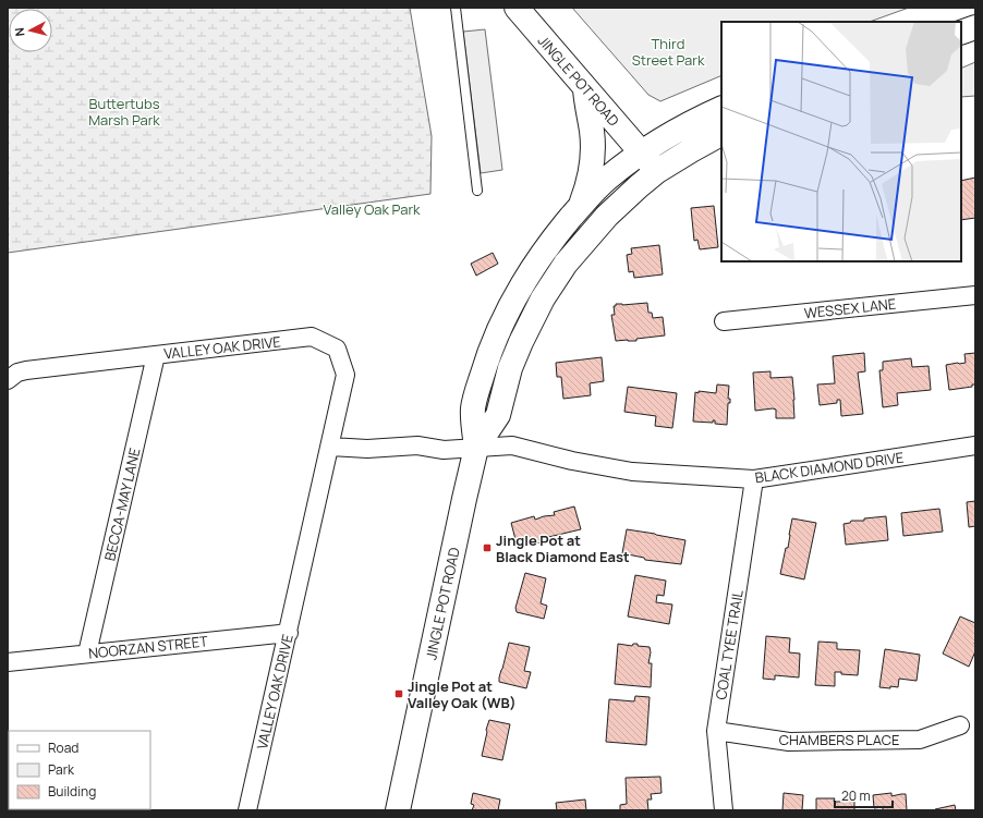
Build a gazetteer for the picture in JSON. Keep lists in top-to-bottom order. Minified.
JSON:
{"streets":{"main road":["JINGLE POT ROAD"],"street":["WESSEX LANE","VALLEY OAK DRIVE","BLACK DIAMOND DRIVE","BECCA-MAY LANE","COAL TYEE TRAIL","NOORZAN STREET","CHAMBERS PLACE"]},"crossings":[["JINGLE POT ROAD","BLACK DIAMOND DRIVE"],["VALLEY OAK DRIVE","BECCA-MAY LANE"],["VALLEY OAK DRIVE","NOORZAN STREET"],["BLACK DIAMOND DRIVE","COAL TYEE TRAIL"],["BECCA-MAY LANE","NOORZAN STREET"],["COAL TYEE TRAIL","CHAMBERS PLACE"]],"parks":["Third Street Park","Buttertubs Marsh Park","Valley Oak Park"],"places":{"transit":["Jingle Pot at Black Diamond East","Jingle Pot at Valley Oak (WB)"]},"legend":["Road","Park","Building"],"scale_bar":"20 m","north":"left"}
